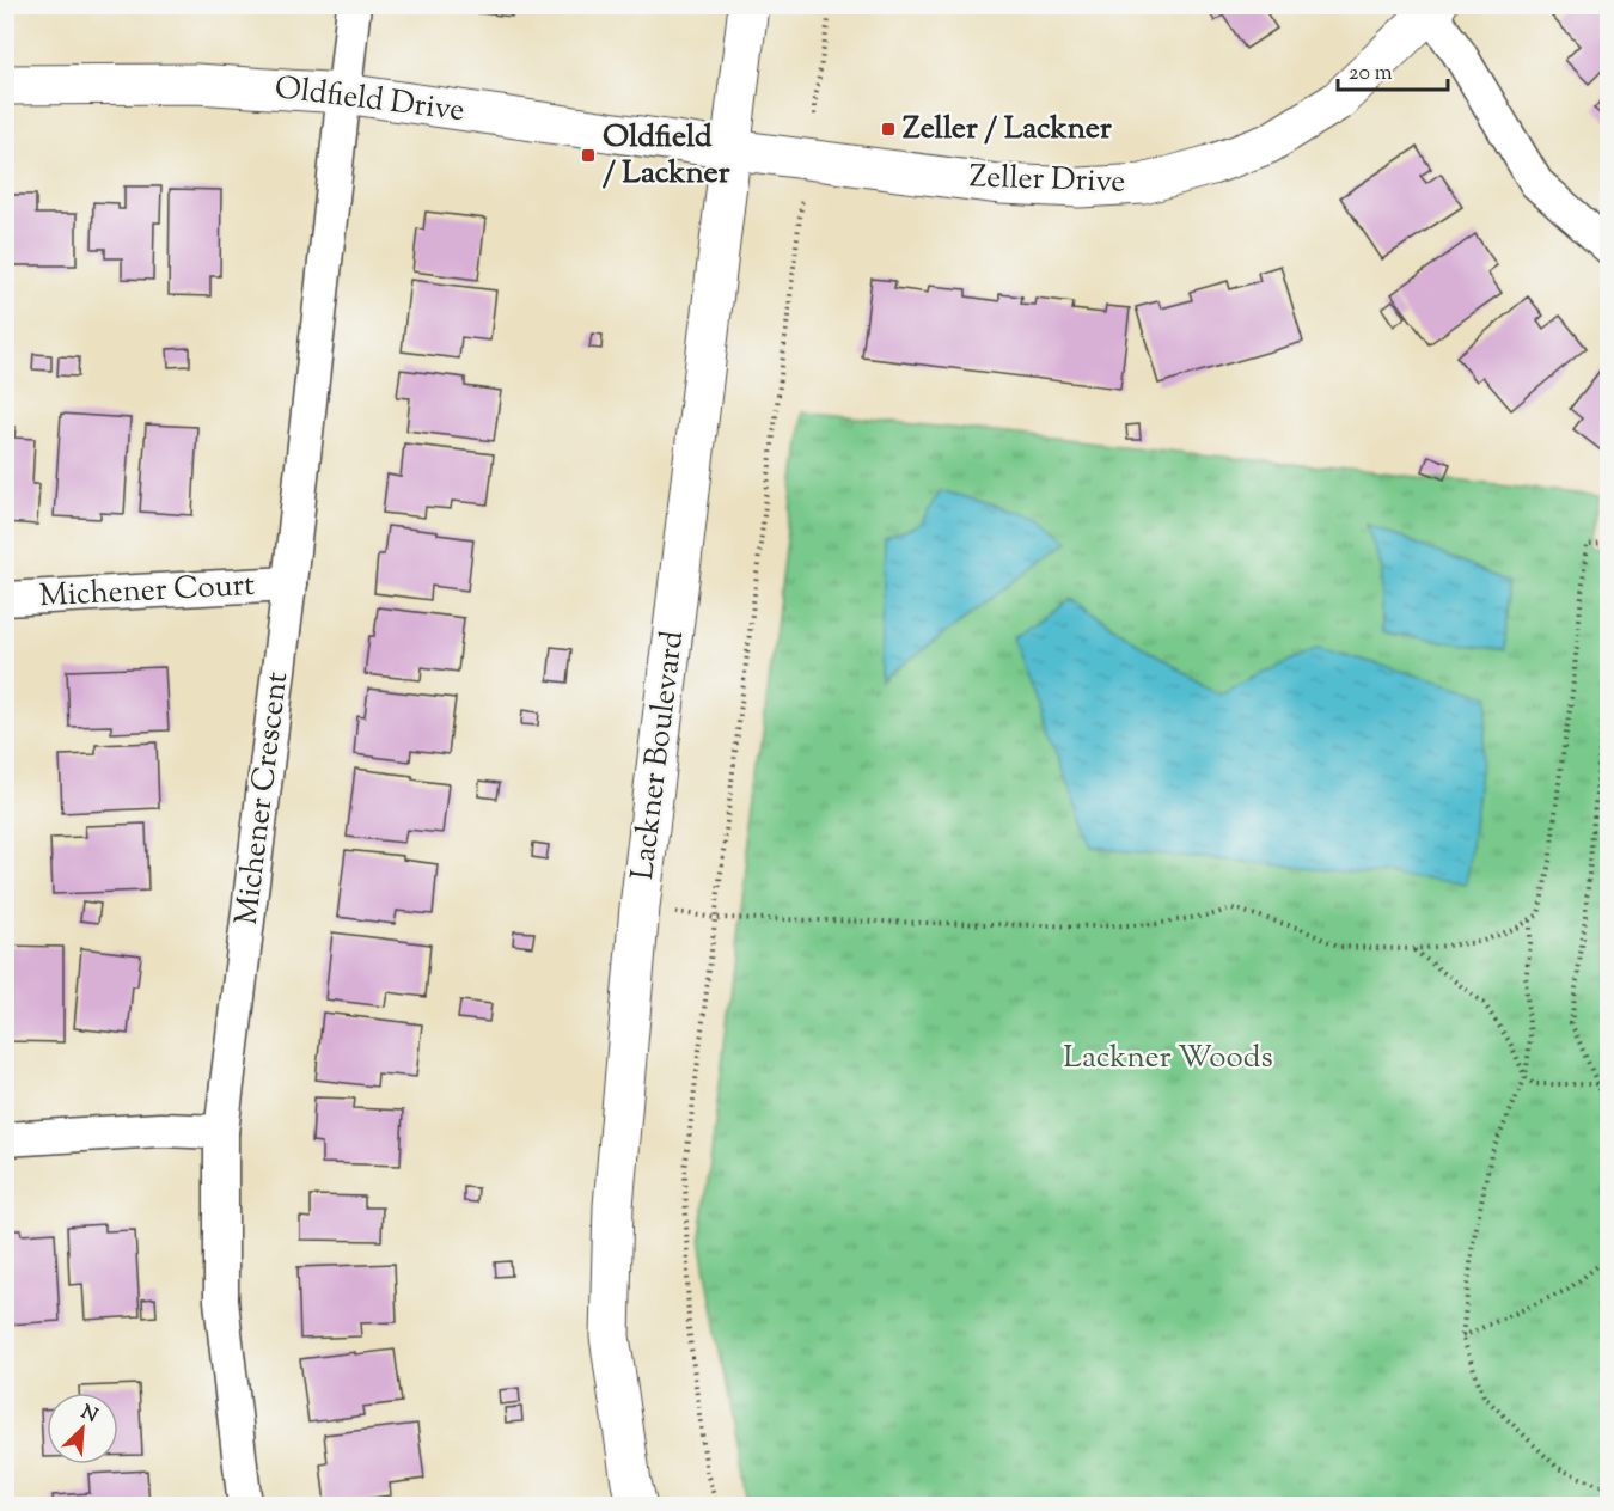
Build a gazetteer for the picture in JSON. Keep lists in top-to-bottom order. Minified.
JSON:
{"streets":{"main road":["Oldfield Drive","Zeller Drive","Lackner Boulevard"],"street":["Michener Court","Michener Crescent"]},"crossings":[["Oldfield Drive","Zeller Drive"],["Oldfield Drive","Lackner Boulevard"],["Oldfield Drive","Michener Crescent"],["Zeller Drive","Lackner Boulevard"],["Michener Court","Michener Crescent"]],"parks":["Lackner Woods"],"places":{"transit":["Zeller / Lackner","Oldfield / Lackner"]},"scale_bar":"20 m","north":"top right"}
